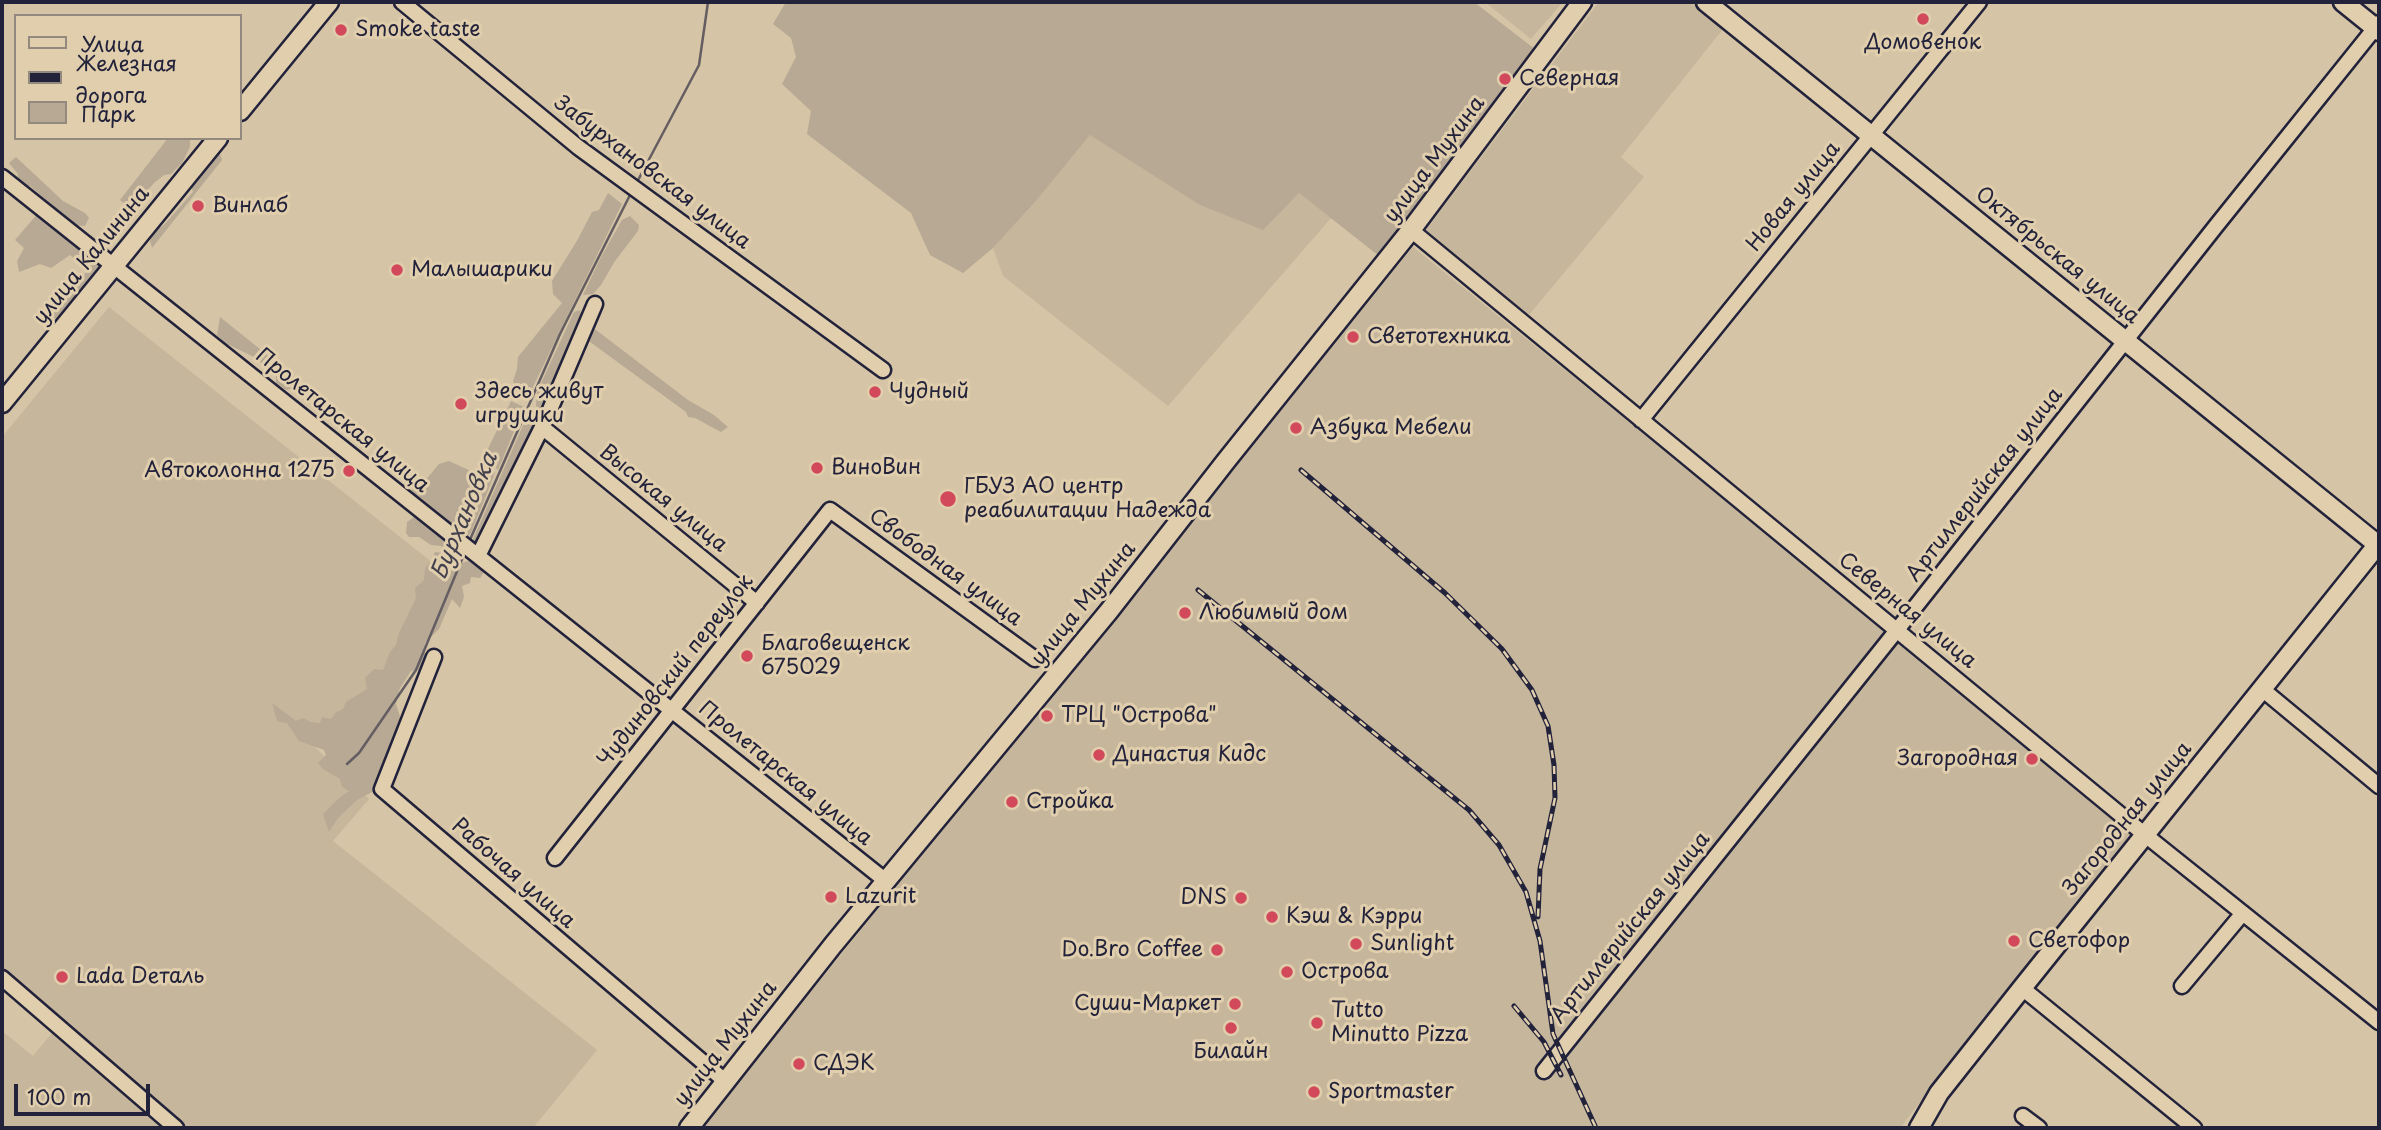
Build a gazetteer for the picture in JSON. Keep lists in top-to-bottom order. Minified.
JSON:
{"streets":{"main road":["улица Мухина","улица Калинина","Октябрьская улица","Загородная улица"],"street":["Забурхановская улица","Новая улица","Пролетарская улица","Артиллерийская улица","Высокая улица","Свободная улица","Северная улица","Чудиновский переулок","Рабочая улица"]},"crossings":[["улица Мухина","Пролетарская улица"],["улица Мухина","Северная улица"],["улица Мухина","Рабочая улица"],["Новая улица","Октябрьская улица"],["Новая улица","Северная улица"],["улица Калинина","Пролетарская улица"],["Октябрьская улица","Артиллерийская улица"],["Октябрьская улица","Загородная улица"],["Пролетарская улица","Чудиновский переулок"],["Артиллерийская улица","Северная улица"],["Высокая улица","Чудиновский переулок"],["Свободная улица","Чудиновский переулок"],["Северная улица","Загородная улица"]],"water":["Бурхановка"],"places":["Домовенок","Smoke taste","Северная","Винлаб","Малышарики","Светотехника","Чудный","Здесь живут игрушки","Азбука Мебели","ВиноВин","Автоколонна 1275","ГБУЗ АО центр реабилитации Надежда","Любимый дом","Благовещенск 675029","ТРЦ \"Острова\"","Династия Кидс","Загородная","Стройка","Lazurit","DNS","Кэш & Кэрри","Светофор","Sunlight","Do.Bro Coffee","Острова","Lada Dеталь","Суши-Маркет","Tutto Minutto Pizza","Билайн","СДЭК","Sportmaster"],"legend":["Улица","Железная дорога","Парк"],"scale_bar":"100 m"}
